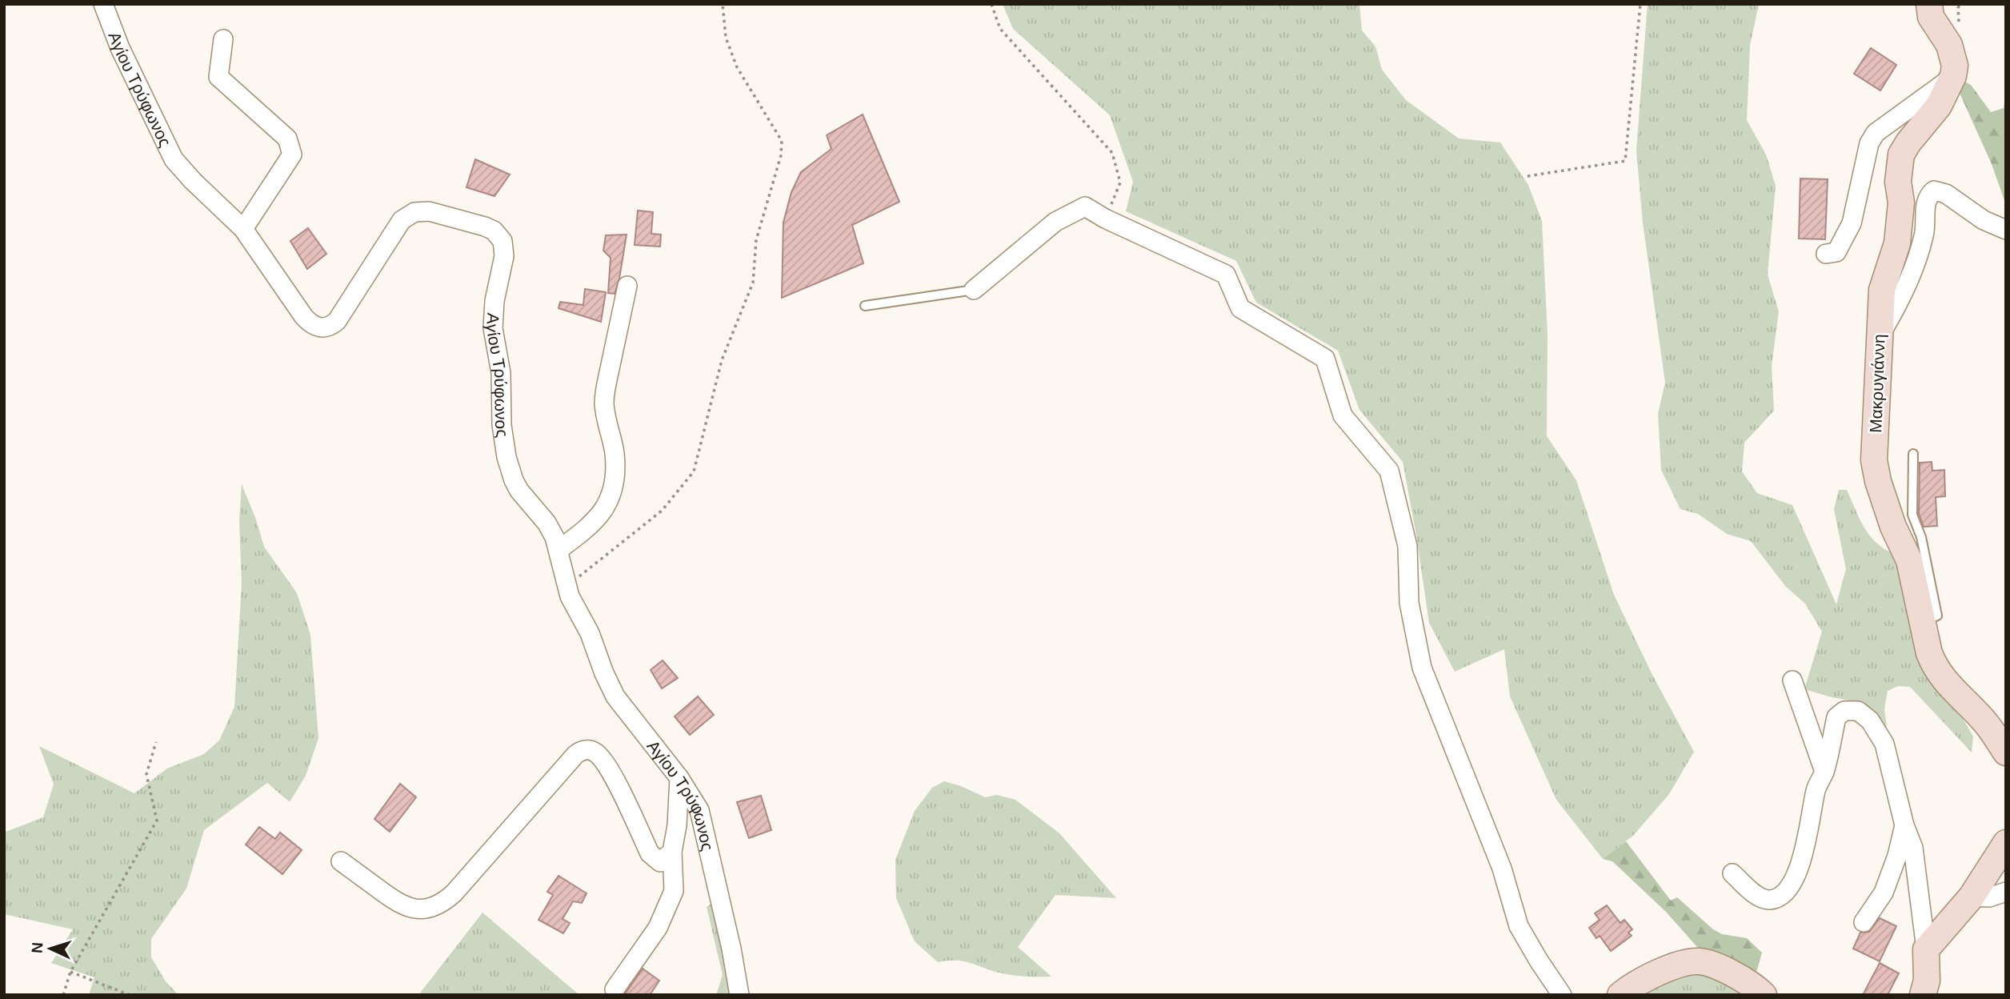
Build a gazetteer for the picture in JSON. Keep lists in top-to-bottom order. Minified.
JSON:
{"streets":{"street":["Αγίου Τρύφωνος","Μακρυγιάννη"]},"north":"left"}
